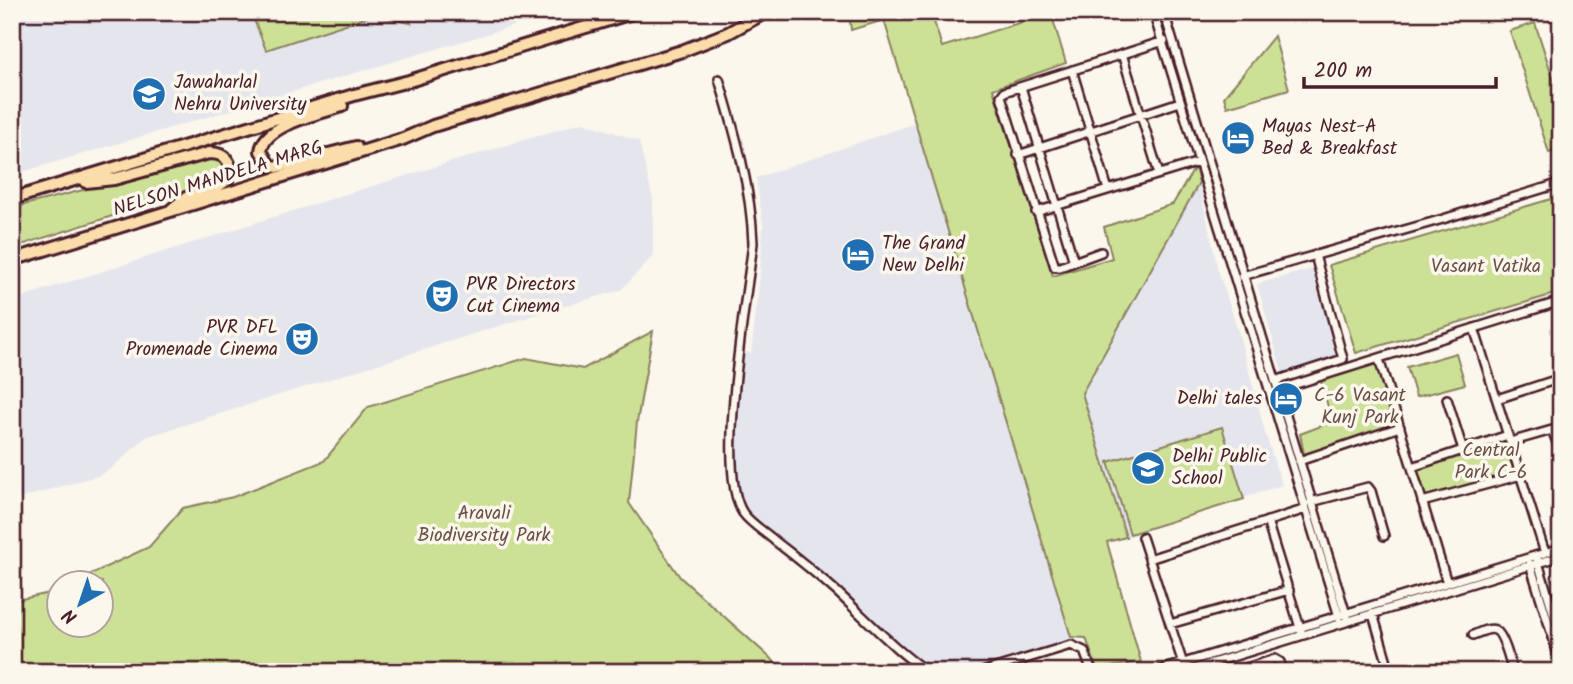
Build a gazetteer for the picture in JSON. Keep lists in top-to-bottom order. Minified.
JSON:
{"streets":{"main road":["NELSON MANDELA MARG"]},"parks":["Vasant Vatika","C-6 Vasant Kunj Park","Central Park C-6","Aravali Biodiversity Park"],"places":{"school or university":["Jawaharlal Nehru University","Delhi Public School"],"hotel":["Mayas Nest-A Bed & Breakfast","The Grand New Delhi","Delhi tales"],"theatre":["PVR Directors Cut Cinema","PVR DFL Promenade Cinema"]},"scale_bar":"200 m","north":"bottom left"}
